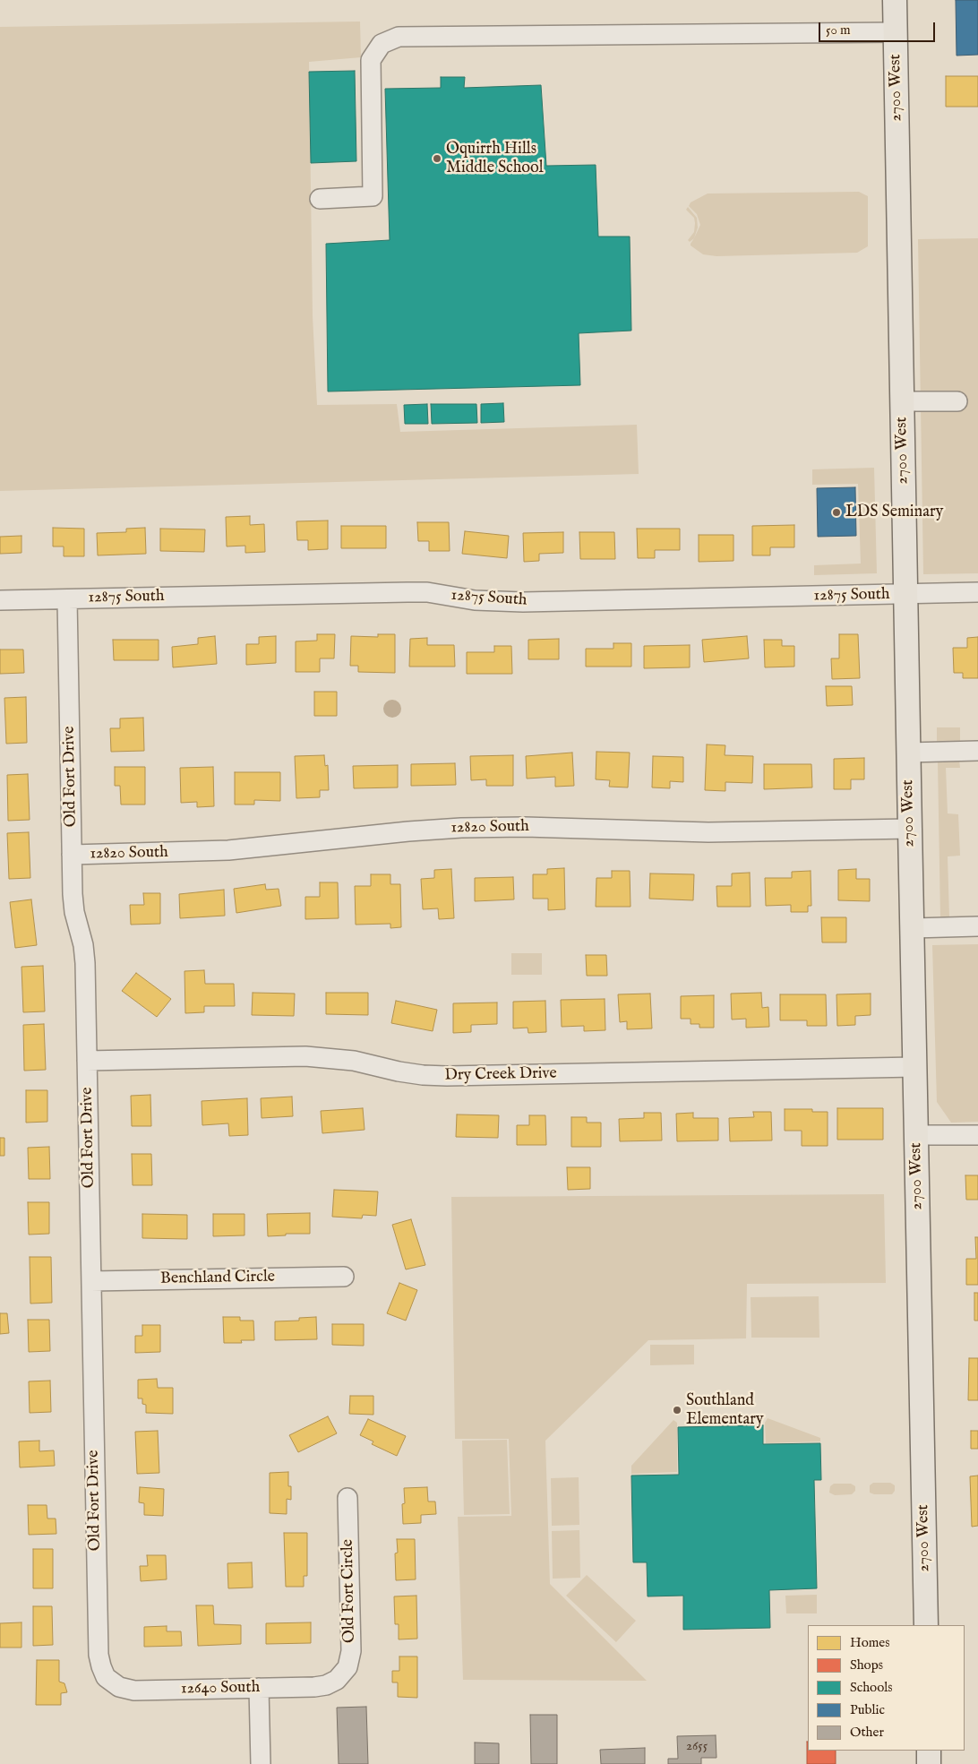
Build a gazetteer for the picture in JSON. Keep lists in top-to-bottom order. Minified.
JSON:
{"streets":{"main road":["2700 West"],"street":["12875 South","Old Fort Drive","12820 South","Dry Creek Drive","Benchland Circle","Old Fort Circle","12640 South"]},"crossings":[["2700 West","12875 South"],["2700 West","12820 South"],["2700 West","Dry Creek Drive"],["12875 South","Old Fort Drive"],["Old Fort Drive","12820 South"],["Old Fort Drive","Dry Creek Drive"],["Old Fort Drive","Benchland Circle"],["Old Fort Drive","12640 South"],["Old Fort Circle","12640 South"]],"places":["Oquirrh Hills Middle School","LDS Seminary","Southland Elementary"],"house_numbers":["2655"],"legend":["Homes","Shops","Schools","Public","Other"],"scale_bar":"50 m"}
